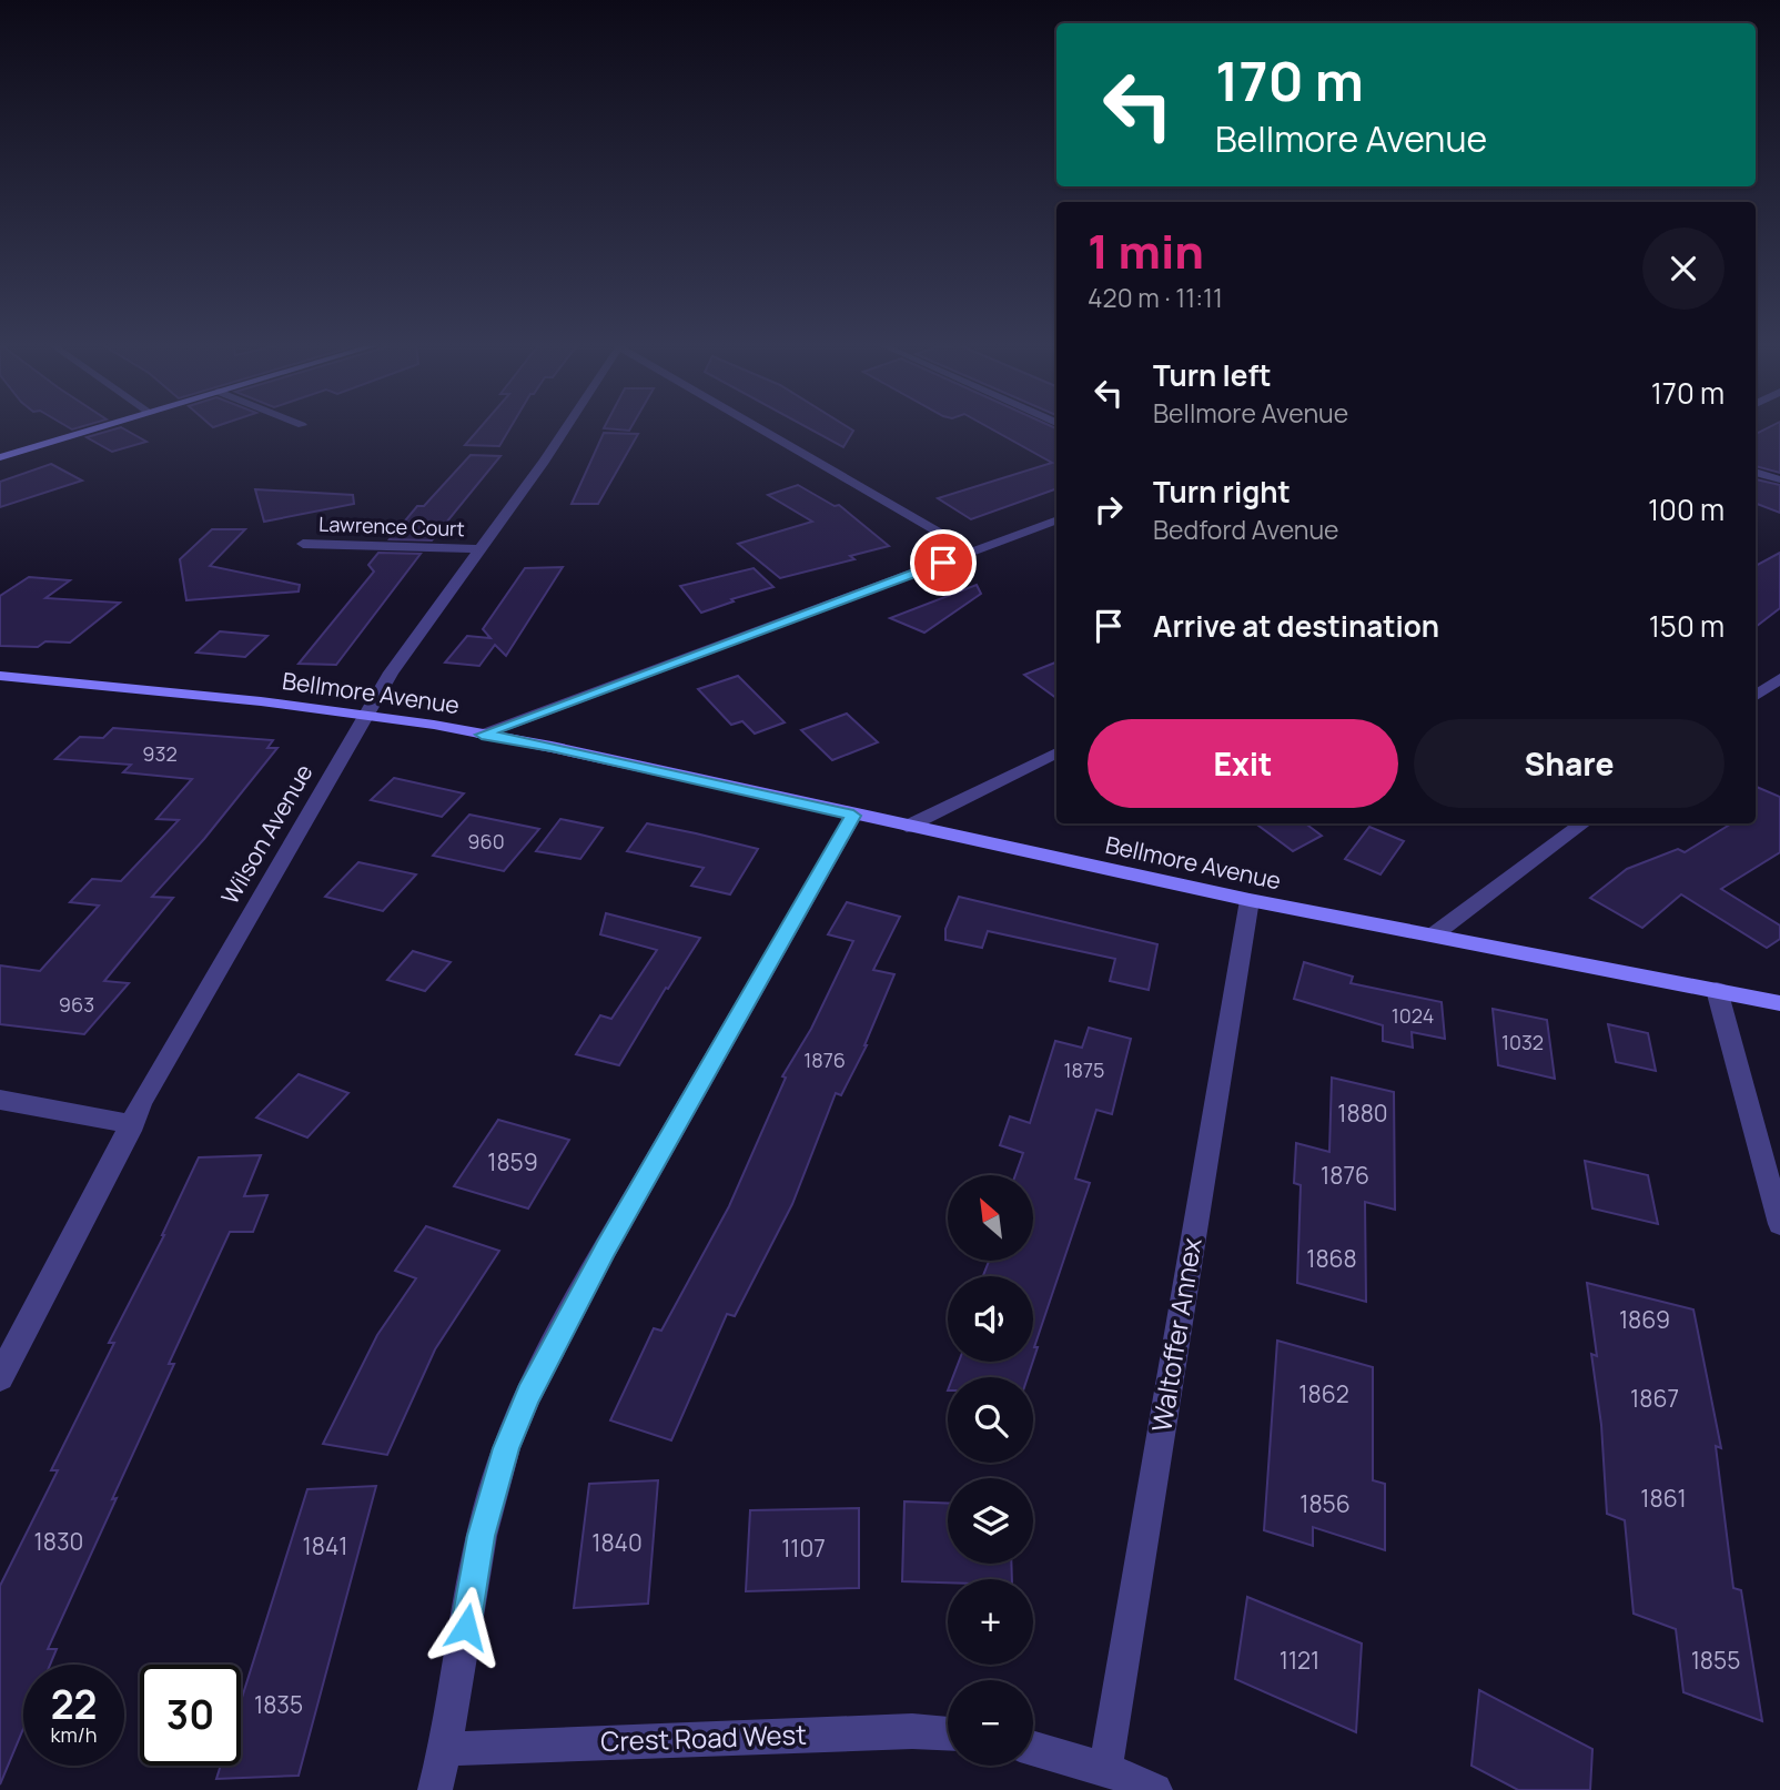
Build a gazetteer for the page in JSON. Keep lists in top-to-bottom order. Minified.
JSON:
{"streets":{"main road":["Bellmore Avenue"],"street":["Lawrence Court","Wilson Avenue","Waltoffer Annex","Crest Road West"]},"crossings":[["Lawrence Court","Wilson Avenue"],["Bellmore Avenue","Wilson Avenue"],["Bellmore Avenue","Waltoffer Annex"]],"house_numbers":["932","960","963","1024","1032","1876","1875","1880","1859","1876","1868","1869","1862","1867","1861","1856","1830","1840","1841","1107","1121","1855","1835"],"north":"top left","page":{"turn":["170 m","Bellmore Avenue"],"heading":["1 min","420 m · 11:11"],"list":[{"name":"Turn left","note":"Bellmore Avenue","value":"170 m"},{"name":"Turn right","note":"Bedford Avenue","value":"100 m"},{"name":"Arrive at destination","value":"150 m"}],"buttons":["Exit","Share"],"map_buttons":["+","−"],"speed":"22 km/h","limit":"30"}}
